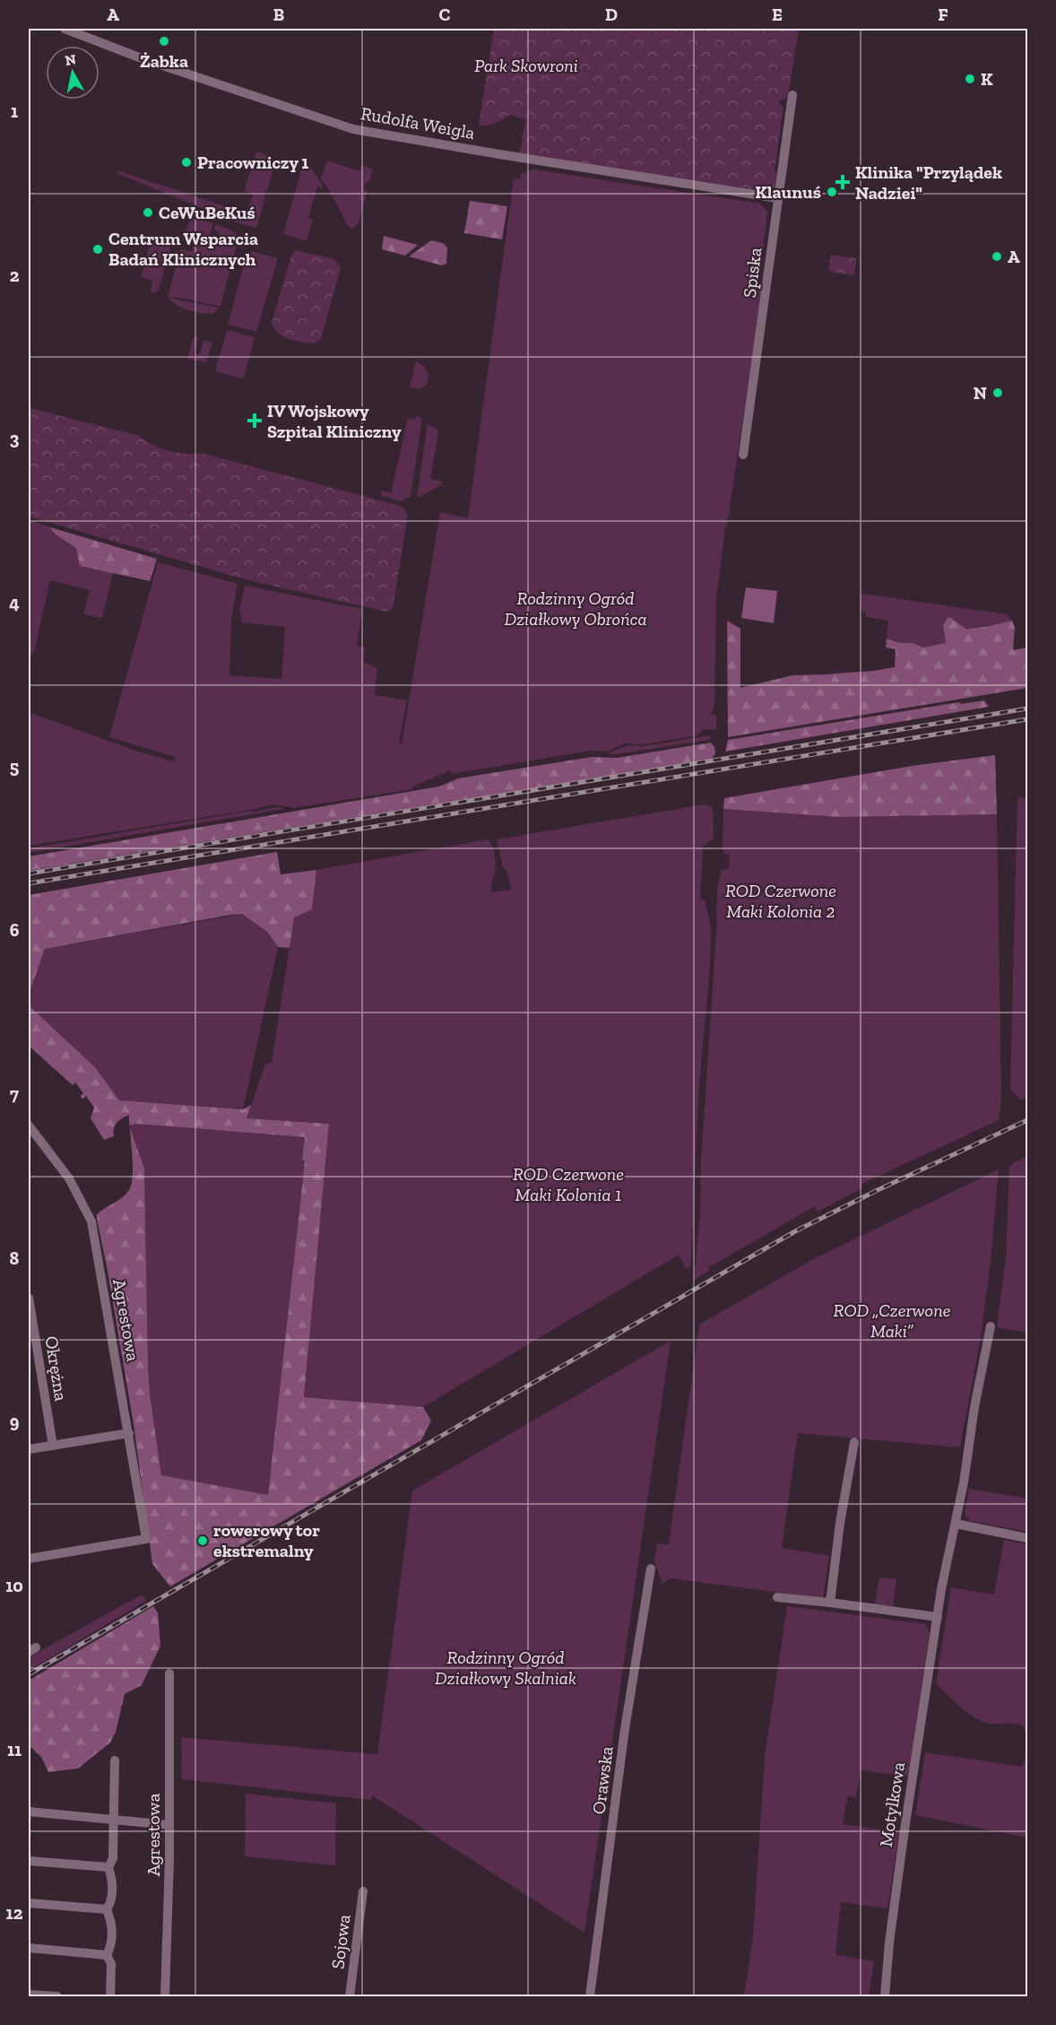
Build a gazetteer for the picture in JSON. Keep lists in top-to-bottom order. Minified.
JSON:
{"streets":{"street":["Rudolfa Weigla","Spiska","Agrestowa","Okrężna","Orawska","Motylkowa","Sojowa"]},"crossings":[["Rudolfa Weigla","Spiska"]],"parks":["Park Skowroni","Rodzinny Ogród Działkowy Obrońca","ROD Czerwone Maki Kolonia 2","ROD Czerwone Maki Kolonia 1","ROD „Czerwone Maki”","Rodzinny Ogród Działkowy Skalniak"],"places":{"other":["Żabka","K","Pracowniczy 1","Klaunuś","CeWuBeKuś","Centrum Wsparcia Badań Klinicznych","A","N","rowerowy tor ekstremalny"],"health":["Klinika \"Przylądek Nadziei\"","IV Wojskowy Szpital Kliniczny"]},"north":"top","grid":{"columns":["A","B","C","D","E","F"],"rows":["1","2","3","4","5","6","7","8","9","10","11","12"]}}
